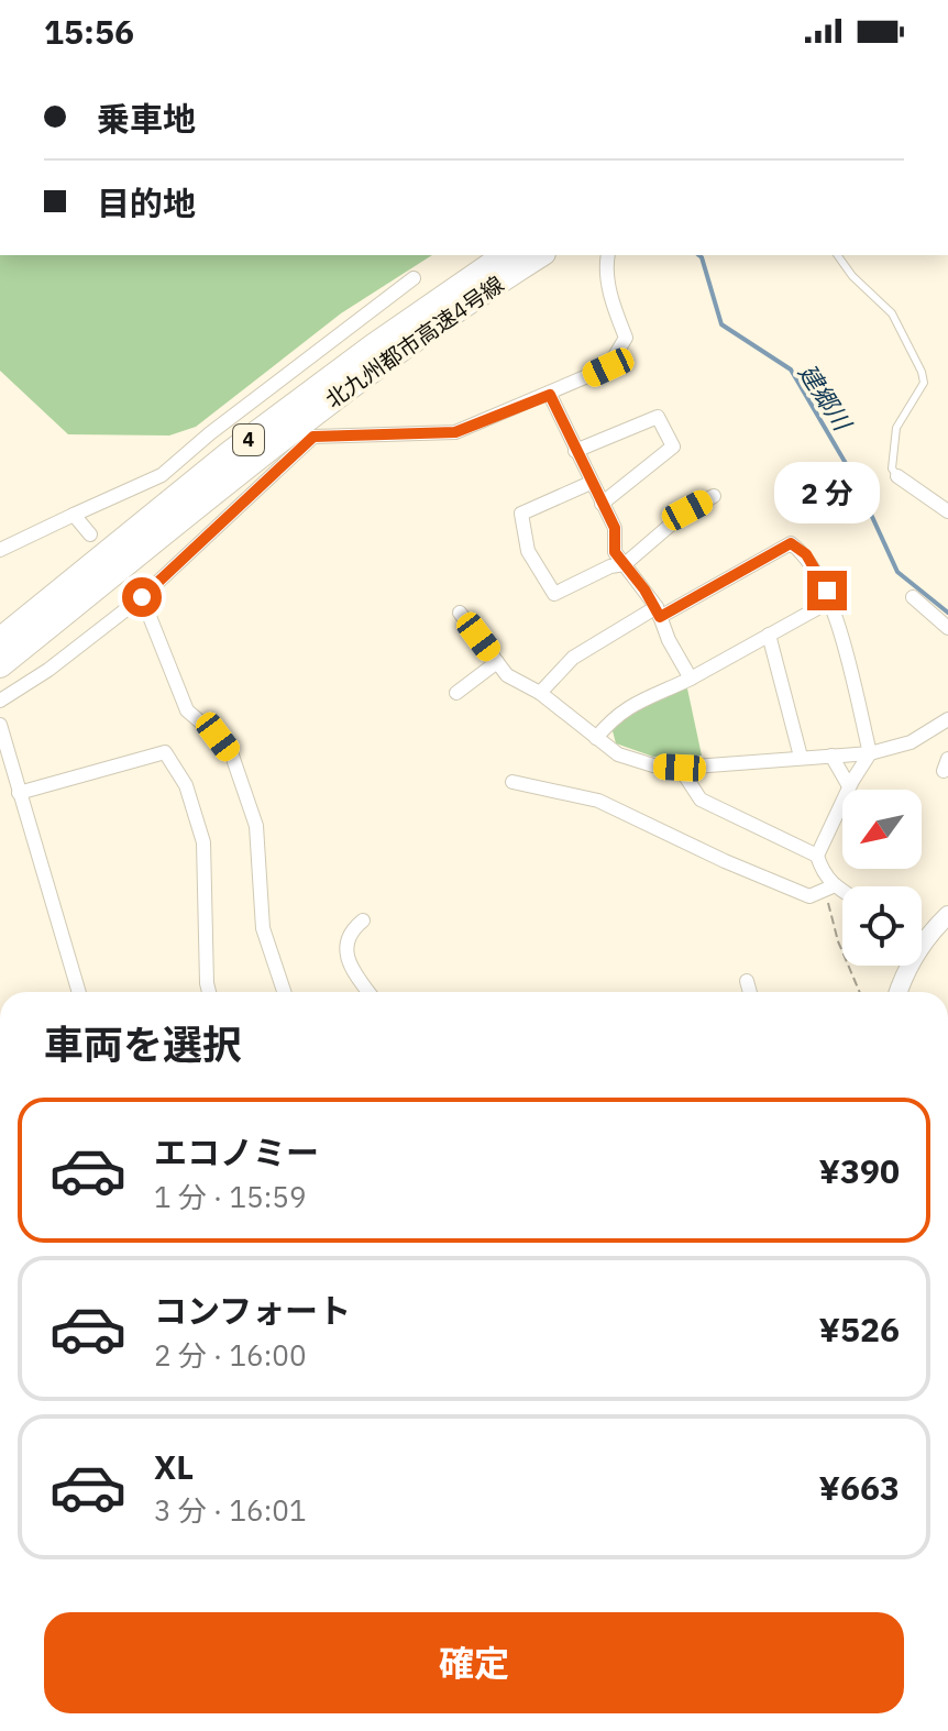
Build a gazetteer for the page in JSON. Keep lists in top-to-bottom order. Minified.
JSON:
{"streets":{"highway":["北九州都市高速4号線","4"]},"water":["建郷川"],"north":"bottom left","page":{"status":"15:56","banner":["乗車地","目的地"],"bubble":"2 分","heading":"車両を選択","list":[{"name":"エコノミー","note":"1 分 · 15:59","value":"¥390"},{"name":"コンフォート","note":"2 分 · 16:00","value":"¥526"},{"name":"XL","note":"3 分 · 16:01","value":"¥663"}],"buttons":"確定"}}
